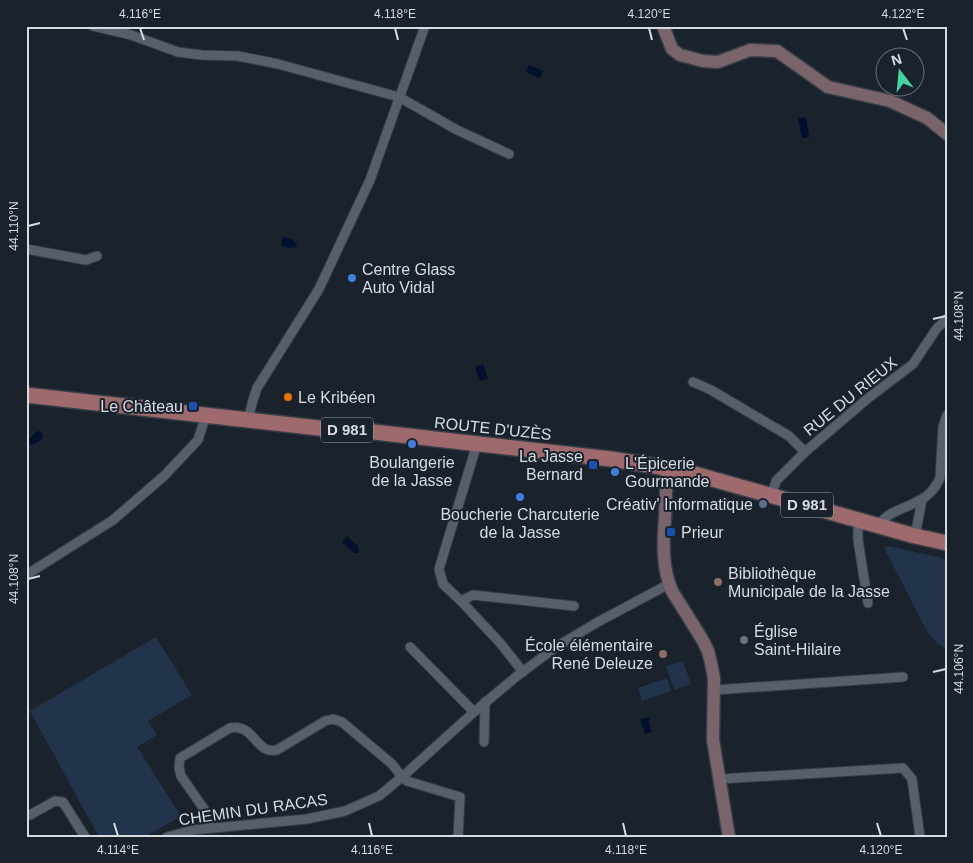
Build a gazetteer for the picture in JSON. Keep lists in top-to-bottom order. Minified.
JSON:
{"streets":{"main road":["ROUTE D'UZÈS","D 981"],"street":["RUE DU RIEUX","CHEMIN DU RACAS"]},"crossings":[["RUE DU RIEUX","ROUTE D'UZÈS"]],"places":{"other":["Centre Glass Auto Vidal","Le Kribéen","Boulangerie de la Jasse","L'Épicerie Gourmande","Boucherie Charcuterie de la Jasse","Créativ' Informatique","Bibliothèque Municipale de la Jasse","Église Saint-Hilaire","École élémentaire René Deleuze"],"transit":["Le Château","La Jasse Bernard","Prieur"]},"north":"top","coordinates":["4.116°E","4.118°E","4.120°E","4.122°E","44.110°N","44.108°N","44.106°N","4.114°E"]}
